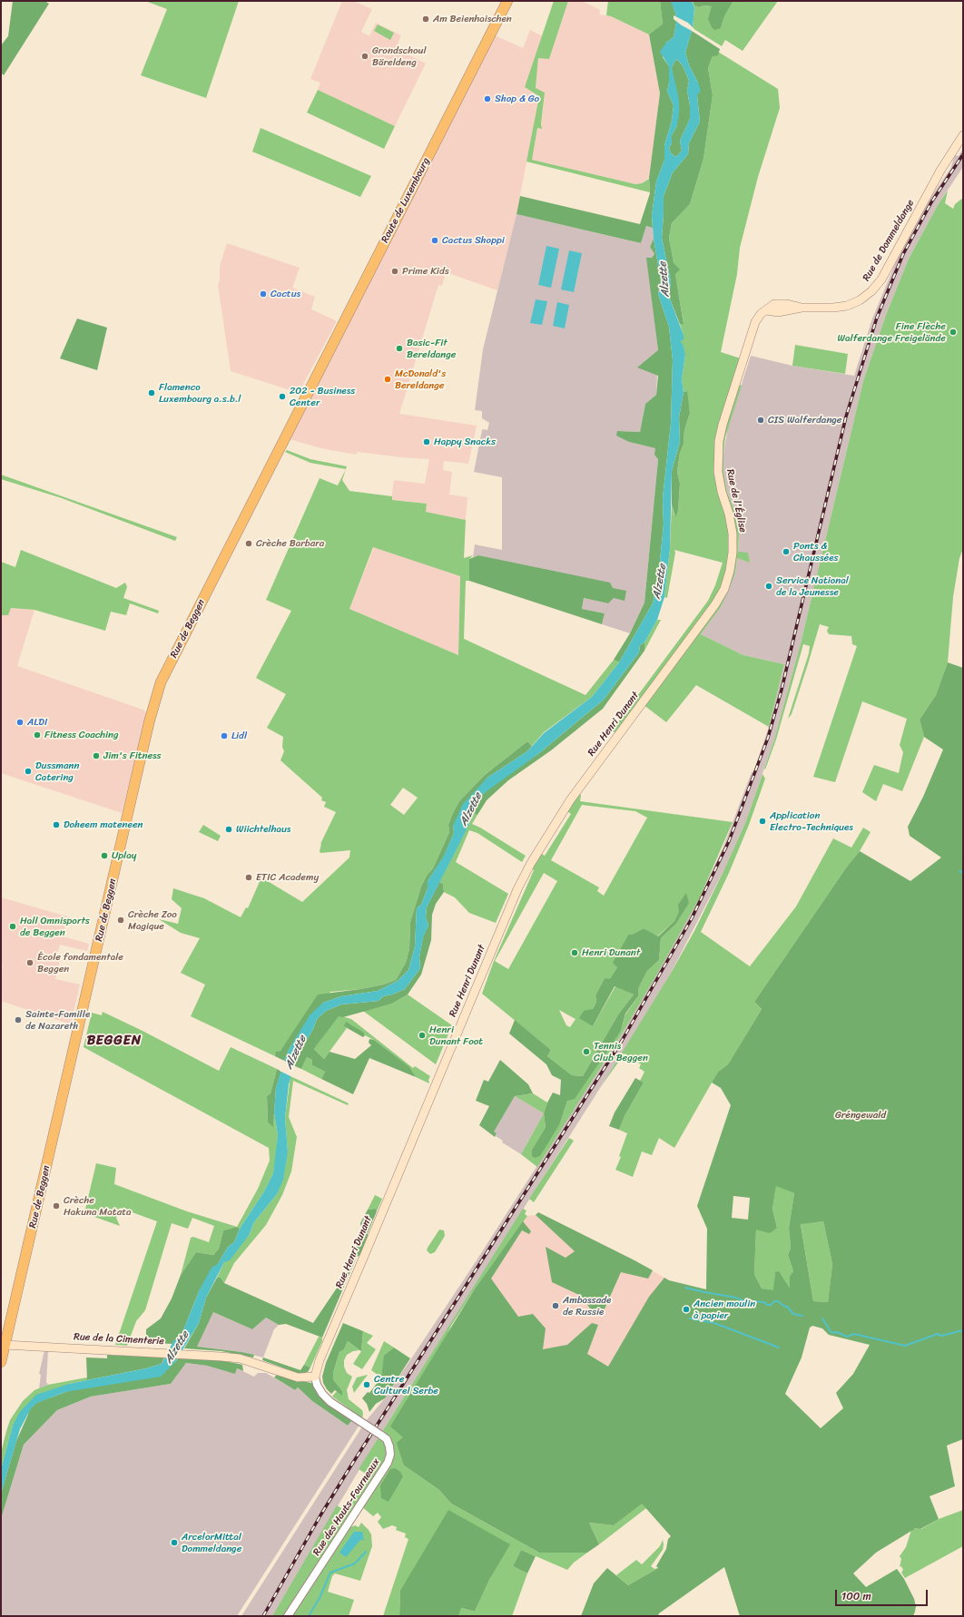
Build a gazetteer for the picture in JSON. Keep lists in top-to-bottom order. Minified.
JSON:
{"streets":{"main road":["Route de Luxembourg","Rue de Dommeldange","Rue de l'Église","Rue de Beggen","Rue Henri Dunant","Rue de la Cimenterie"],"street":["Rue des Hauts-Fourneaux"]},"crossings":[["Route de Luxembourg","Rue de Beggen"],["Rue de Dommeldange","Rue de l'Église"],["Rue de l'Église","Rue Henri Dunant"],["Rue de Beggen","Rue de la Cimenterie"],["Rue Henri Dunant","Rue de la Cimenterie"],["Rue Henri Dunant","Rue des Hauts-Fourneaux"],["Rue de la Cimenterie","Rue des Hauts-Fourneaux"]],"districts":["BEGGEN"],"water":["Alzette"],"parks":["Gréngewald"],"places":["Am Beienhaischen","Grondschoul Bäreldeng","Shop & Go","Cactus Shoppi","Prime Kids","Cactus","Fine Flèche Walferdange Freigelände","Basic-Fit Bereldange","McDonald's Bereldange","Flamenco Luxembourg a.s.b.l","202 - Business Center","CIS Walferdange","Happy Snacks","Crèche Barbara","Ponts & Chaussées","Service National de la Jeunesse","ALDI","Fitness Coaching","Lidl","Jim's Fitness","Dussmann Catering","Application Electro-Techniques","Doheem mateneen","Wiichtelhaus","Uplay","ETIC Academy","Crèche Zoo Magique","Hall Omnisports de Beggen","Henri Dunant","École fondamentale Beggen","Sainte-Famille de Nazareth","Henri Dunant Foot","Tennis Club Beggen","Crèche Hakuna Matata","Ambassade de Russie","Ancien moulin à papier","Centre Culturel Serbe","ArcelorMittal Dommeldange"],"scale_bar":"100 m"}
